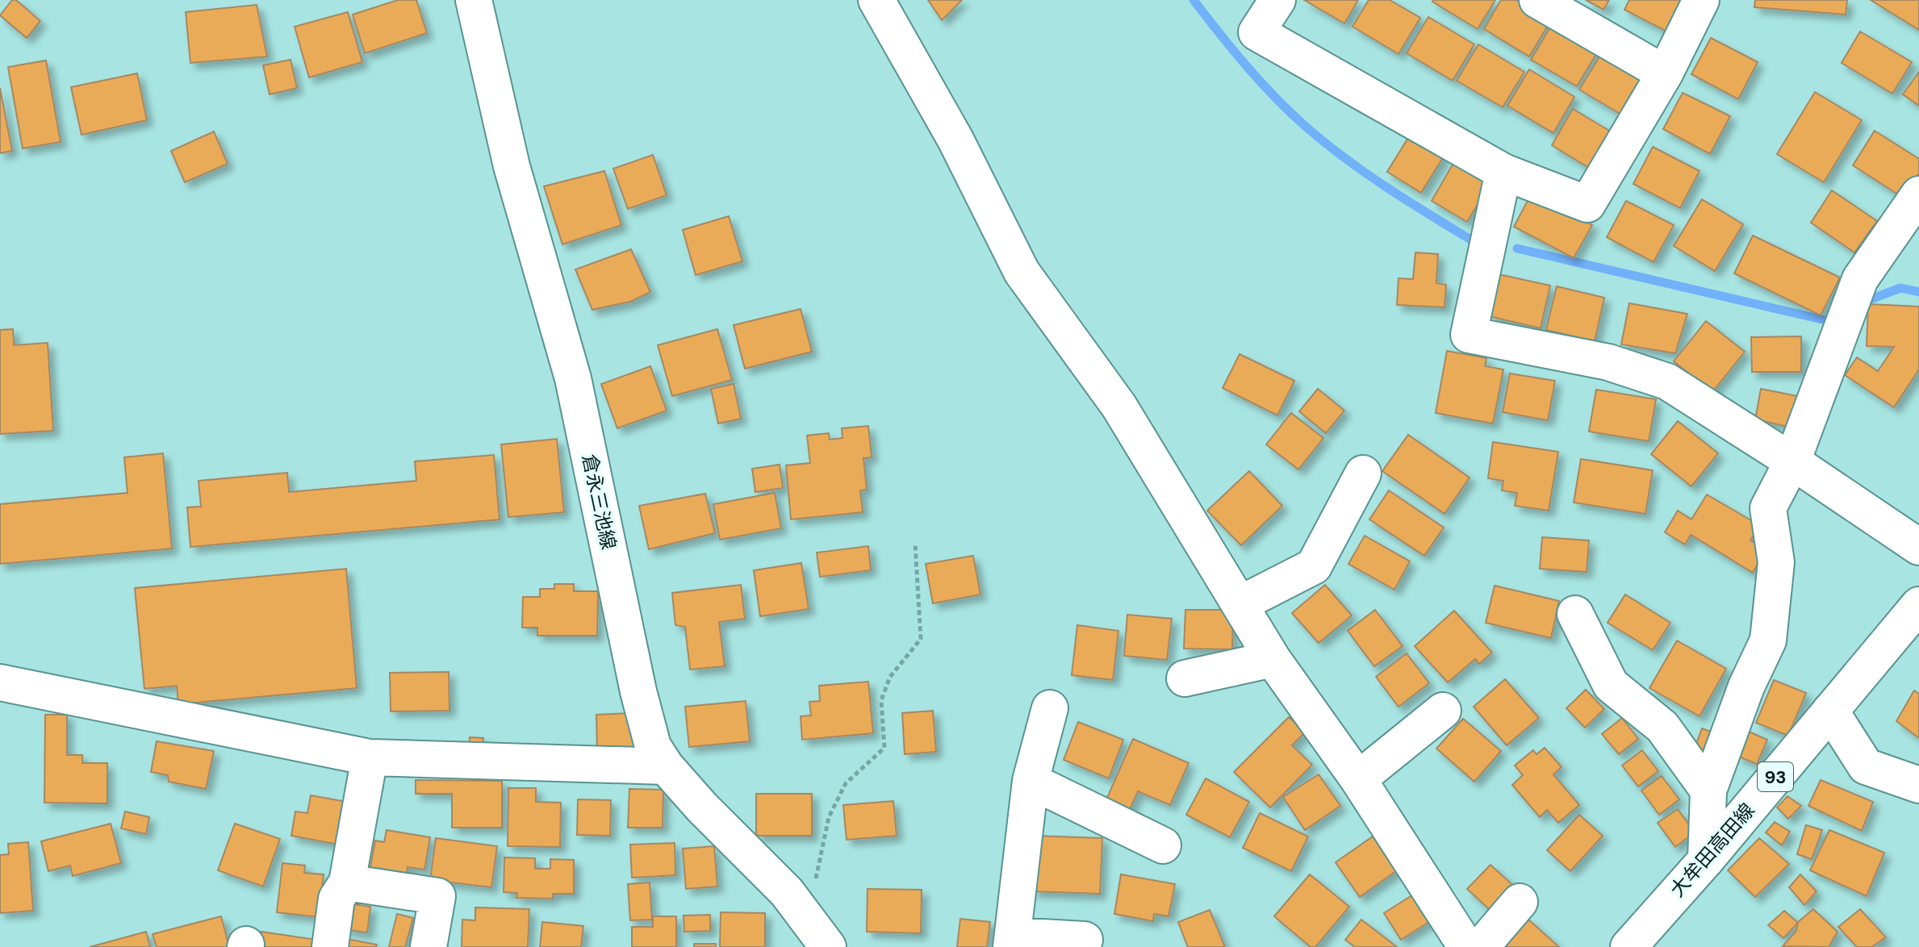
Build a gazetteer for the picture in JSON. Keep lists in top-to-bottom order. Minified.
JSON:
{"streets":{"street":["倉永三池線","93","大牟田高田線"]}}
